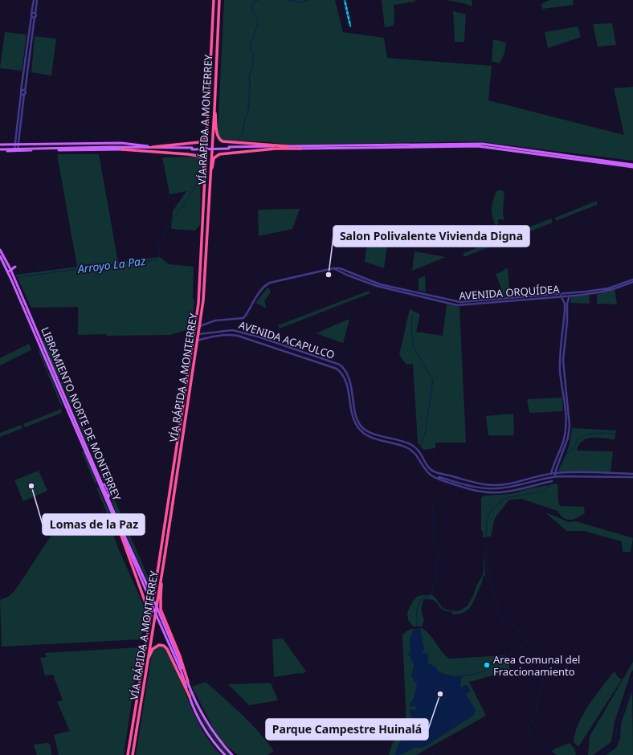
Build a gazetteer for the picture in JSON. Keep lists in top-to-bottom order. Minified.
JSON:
{"streets":{"highway":["VÍA RÁPIDA A MONTERREY"],"main road":["LIBRAMIENTO NORTE DE MONTERREY"],"street":["AVENIDA ORQUÍDEA","AVENIDA ACAPULCO"]},"crossings":[["VÍA RÁPIDA A MONTERREY","AVENIDA ORQUÍDEA"],["VÍA RÁPIDA A MONTERREY","AVENIDA ACAPULCO"]],"water":["Arroyo La Paz"],"places":["Salon Polivalente Vivienda Digna","Lomas de la Paz","Area Comunal del Fraccionamiento","Parque Campestre Huinalá"]}
